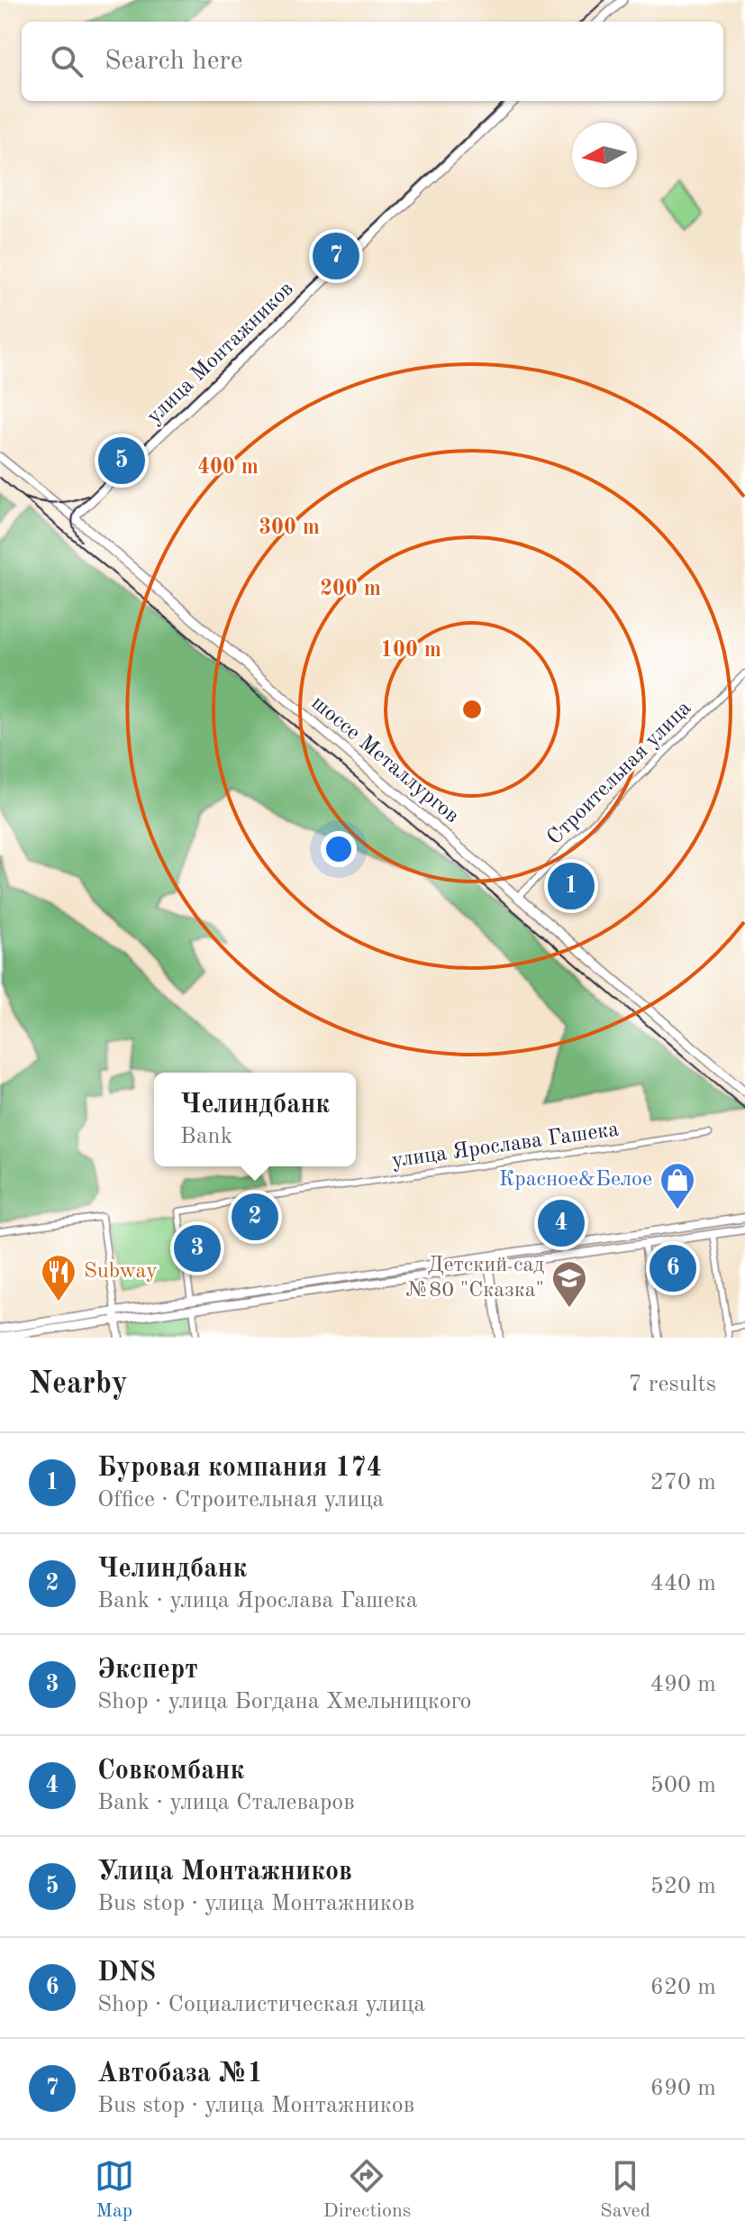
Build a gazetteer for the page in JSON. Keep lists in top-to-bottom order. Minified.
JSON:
{"streets":{"main road":["улица Монтажников","шоссе Металлургов"],"street":["Строительная улица","улица Ярослава Гашека"]},"crossings":[["улица Монтажников","шоссе Металлургов"],["шоссе Металлургов","Строительная улица"]],"places":{"shop":["Красное&Белое"],"restaurant":["Subway"],"school or university":["Детский сад №80 \"Сказка\""]},"north":"left","page":{"search":"Search here","pins":["7","5","1","2","4","3","6"],"popup":["Челиндбанк","Bank"],"heading":["Nearby","7 results"],"list":[{"mark":"1","name":"Буровая компания 174","note":"Office · Строительная улица","value":"270 m"},{"mark":"2","name":"Челиндбанк","note":"Bank · улица Ярослава Гашека","value":"440 m"},{"mark":"3","name":"Эксперт","note":"Shop · улица Богдана Хмельницкого","value":"490 m"},{"mark":"4","name":"Совкомбанк","note":"Bank · улица Сталеваров","value":"500 m"},{"mark":"5","name":"Улица Монтажников","note":"Bus stop · улица Монтажников","value":"520 m"},{"mark":"6","name":"DNS","note":"Shop · Социалистическая улица","value":"620 m"},{"mark":"7","name":"Автобаза №1","note":"Bus stop · улица Монтажников","value":"690 m"}],"nav":["Map","Directions","Saved"]},"rings":["400 m","300 m","200 m","100 m"]}
